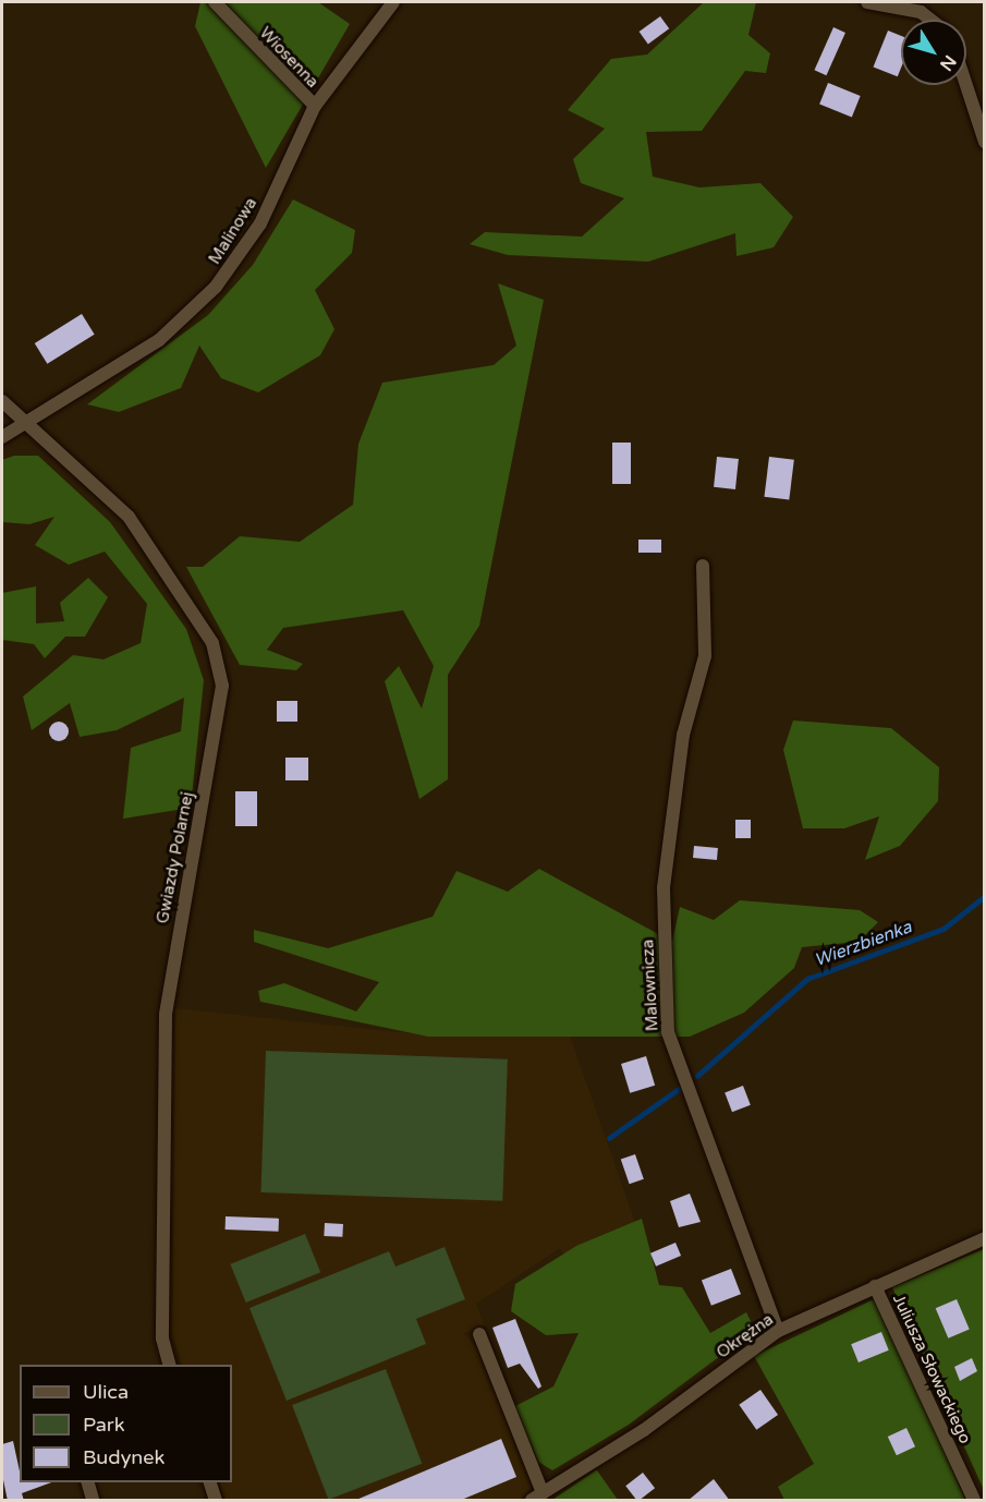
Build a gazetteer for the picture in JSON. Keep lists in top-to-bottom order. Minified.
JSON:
{"streets":{"street":["Wiosenna","Malinowa","Gwiazdy Polarnej","Malownicza","Okrężna","Juliusza Słowackiego"]},"crossings":[["Wiosenna","Malinowa"],["Malinowa","Gwiazdy Polarnej"],["Malownicza","Okrężna"],["Okrężna","Juliusza Słowackiego"]],"water":["Wierzbienka"],"legend":["Ulica","Park","Budynek"],"north":"bottom right"}
